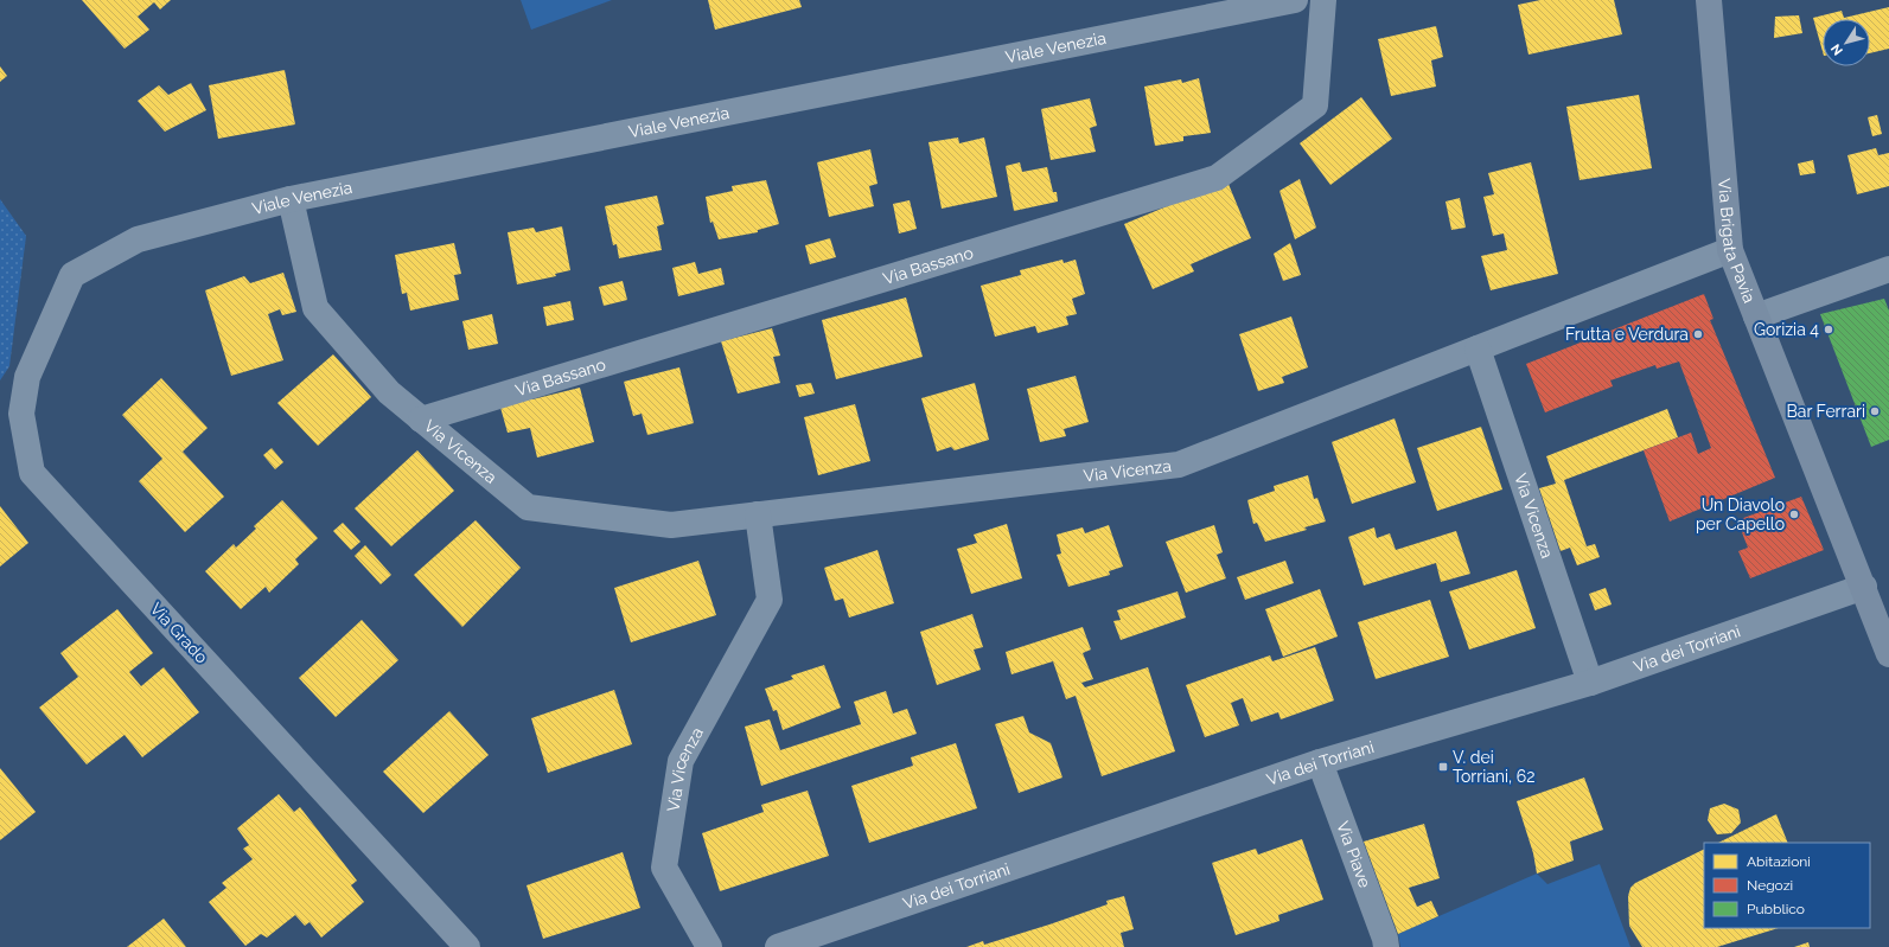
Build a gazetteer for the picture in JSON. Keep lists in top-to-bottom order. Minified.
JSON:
{"streets":{"street":["Viale Venezia","Via Brigata Pavia","Via Bassano","Via Vicenza","Via Grado","Via dei Torriani","Via Piave"]},"crossings":[["Viale Venezia","Via Vicenza"],["Viale Venezia","Via Grado"],["Via Brigata Pavia","Via Vicenza"],["Via Brigata Pavia","Via dei Torriani"],["Via Bassano","Via Vicenza"],["Via Vicenza","Via dei Torriani"],["Via dei Torriani","Via Piave"]],"places":{"other":["Gorizia 4","Frutta e Verdura","Bar Ferrari","Un Diavolo per Capello"],"transit":["V. dei Torriani, 62"]},"legend":["Abitazioni","Negozi","Pubblico"],"north":"bottom left"}
